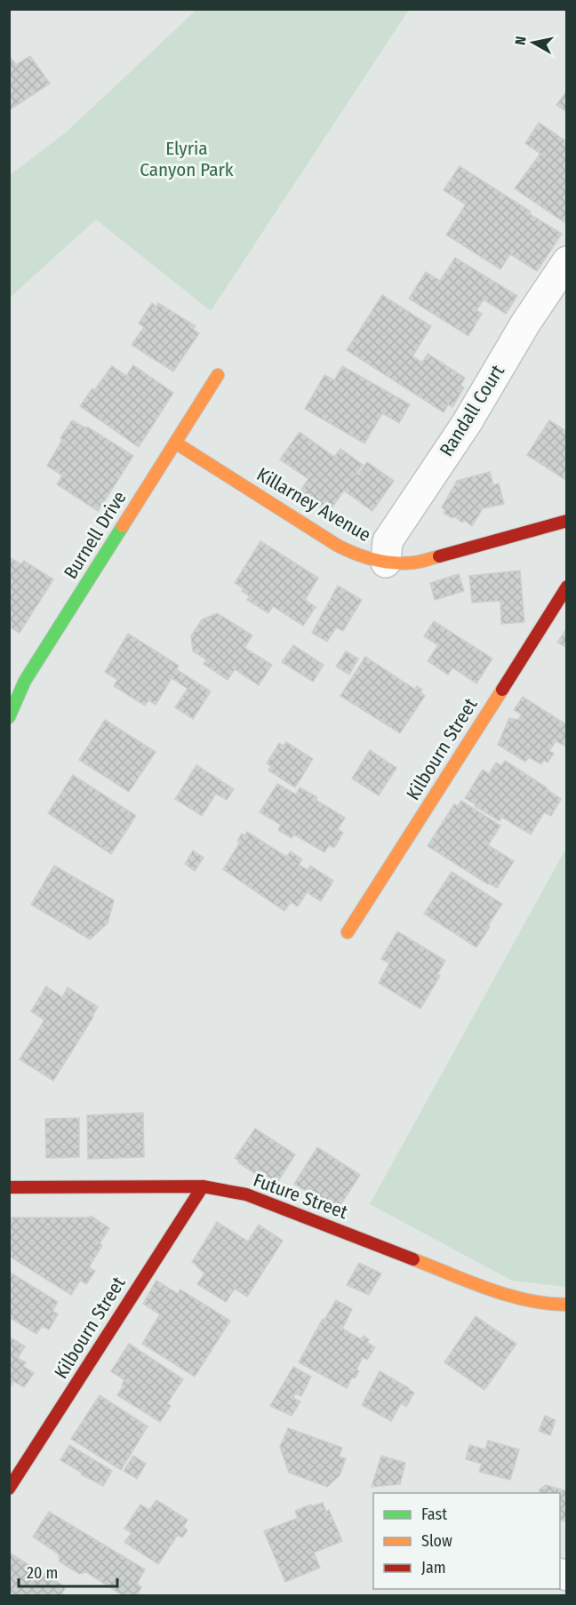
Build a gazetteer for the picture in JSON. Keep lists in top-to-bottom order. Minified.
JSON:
{"streets":{"street":["Randall Court","Killarney Avenue","Burnell Drive","Kilbourn Street","Future Street"]},"crossings":[["Randall Court","Killarney Avenue"],["Killarney Avenue","Burnell Drive"],["Kilbourn Street","Future Street"]],"parks":["Elyria Canyon Park"],"legend":["Fast","Slow","Jam"],"scale_bar":"20 m","north":"left"}
